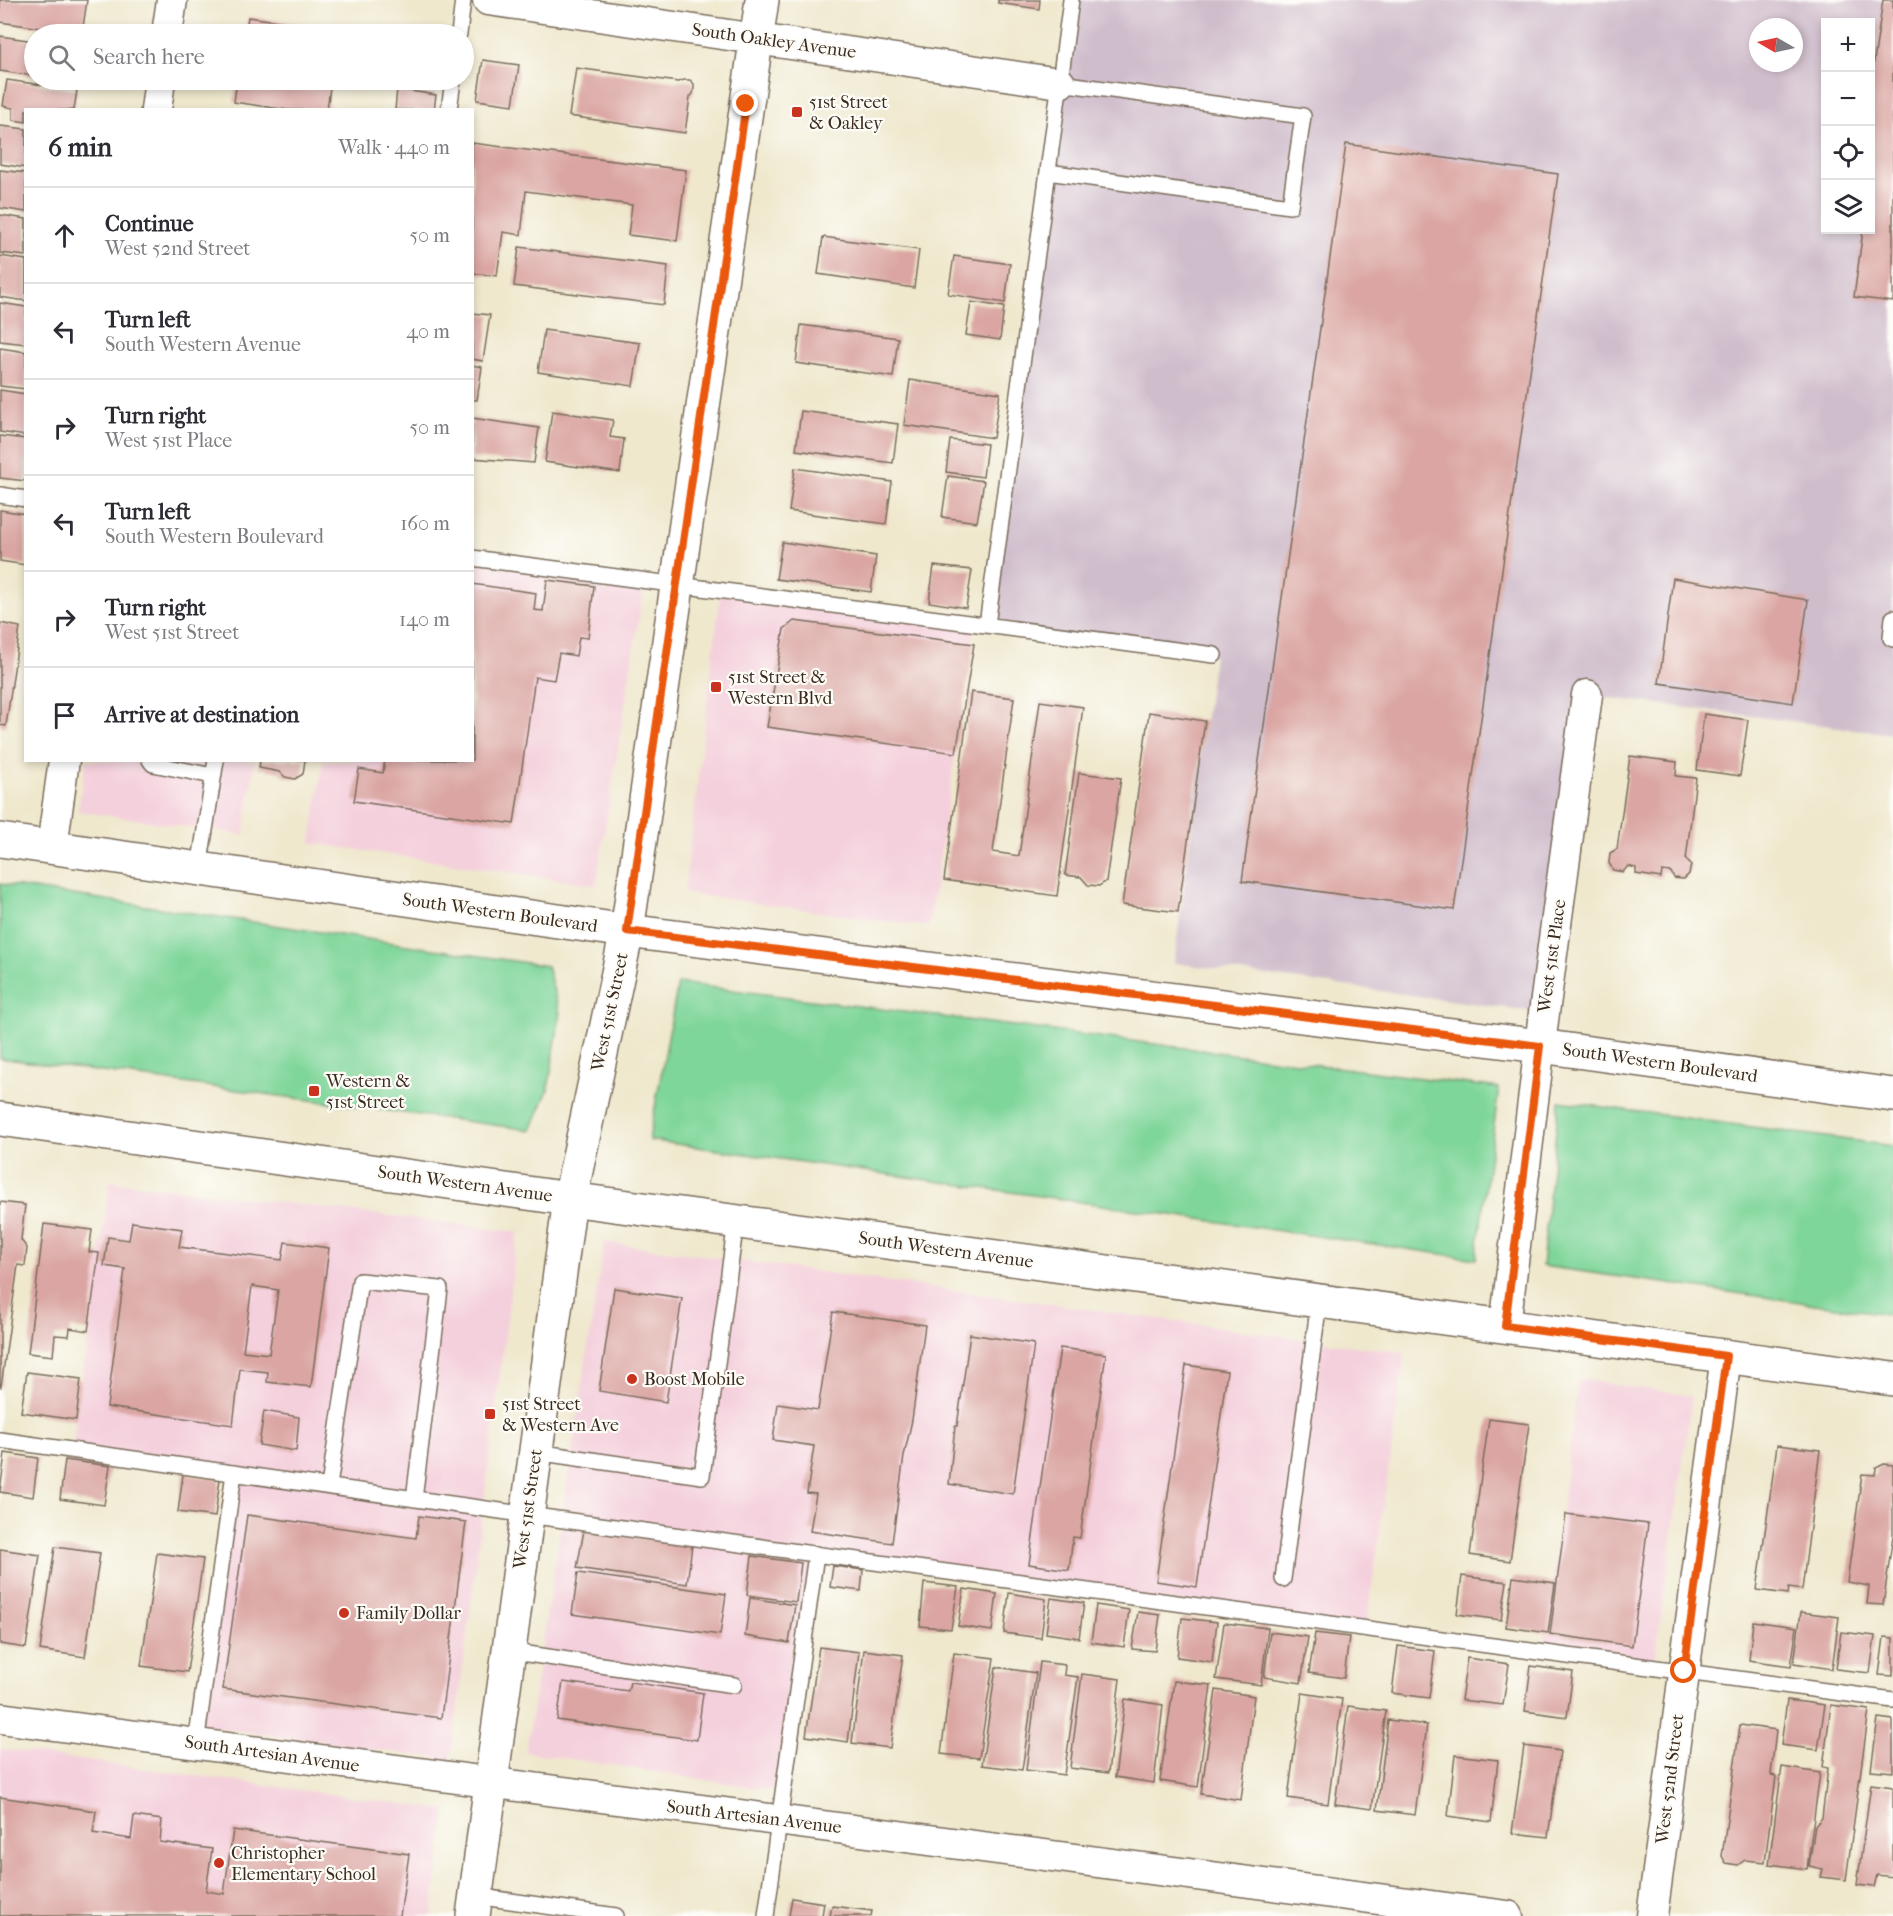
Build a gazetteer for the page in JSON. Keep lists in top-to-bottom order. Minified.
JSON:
{"streets":{"street":["South Oakley Avenue","South Western Boulevard","West 51st Place","West 51st Street","South Western Avenue","South Artesian Avenue","West 52nd Street"]},"crossings":[["South Oakley Avenue","West 51st Street"],["South Western Boulevard","West 51st Place"],["South Western Boulevard","West 51st Street"],["West 51st Place","South Western Avenue"],["West 51st Street","South Western Avenue"],["West 51st Street","South Artesian Avenue"],["South Western Avenue","West 52nd Street"]],"places":{"transit":["51st Street & Oakley","51st Street & Western Blvd","Western & 51st Street","51st Street & Western Ave"],"other":["Boost Mobile","Family Dollar","Christopher Elementary School"]},"north":"left","page":{"map_buttons":["+","−"],"search":"Search here","heading":["6 min","Walk · 440 m"],"list":[["Continue","West 52nd Street","50 m"],["Turn left","South Western Avenue","40 m"],["Turn right","West 51st Place","50 m"],["Turn left","South Western Boulevard","160 m"],["Turn right","West 51st Street","140 m"],"Arrive at destination"]}}
